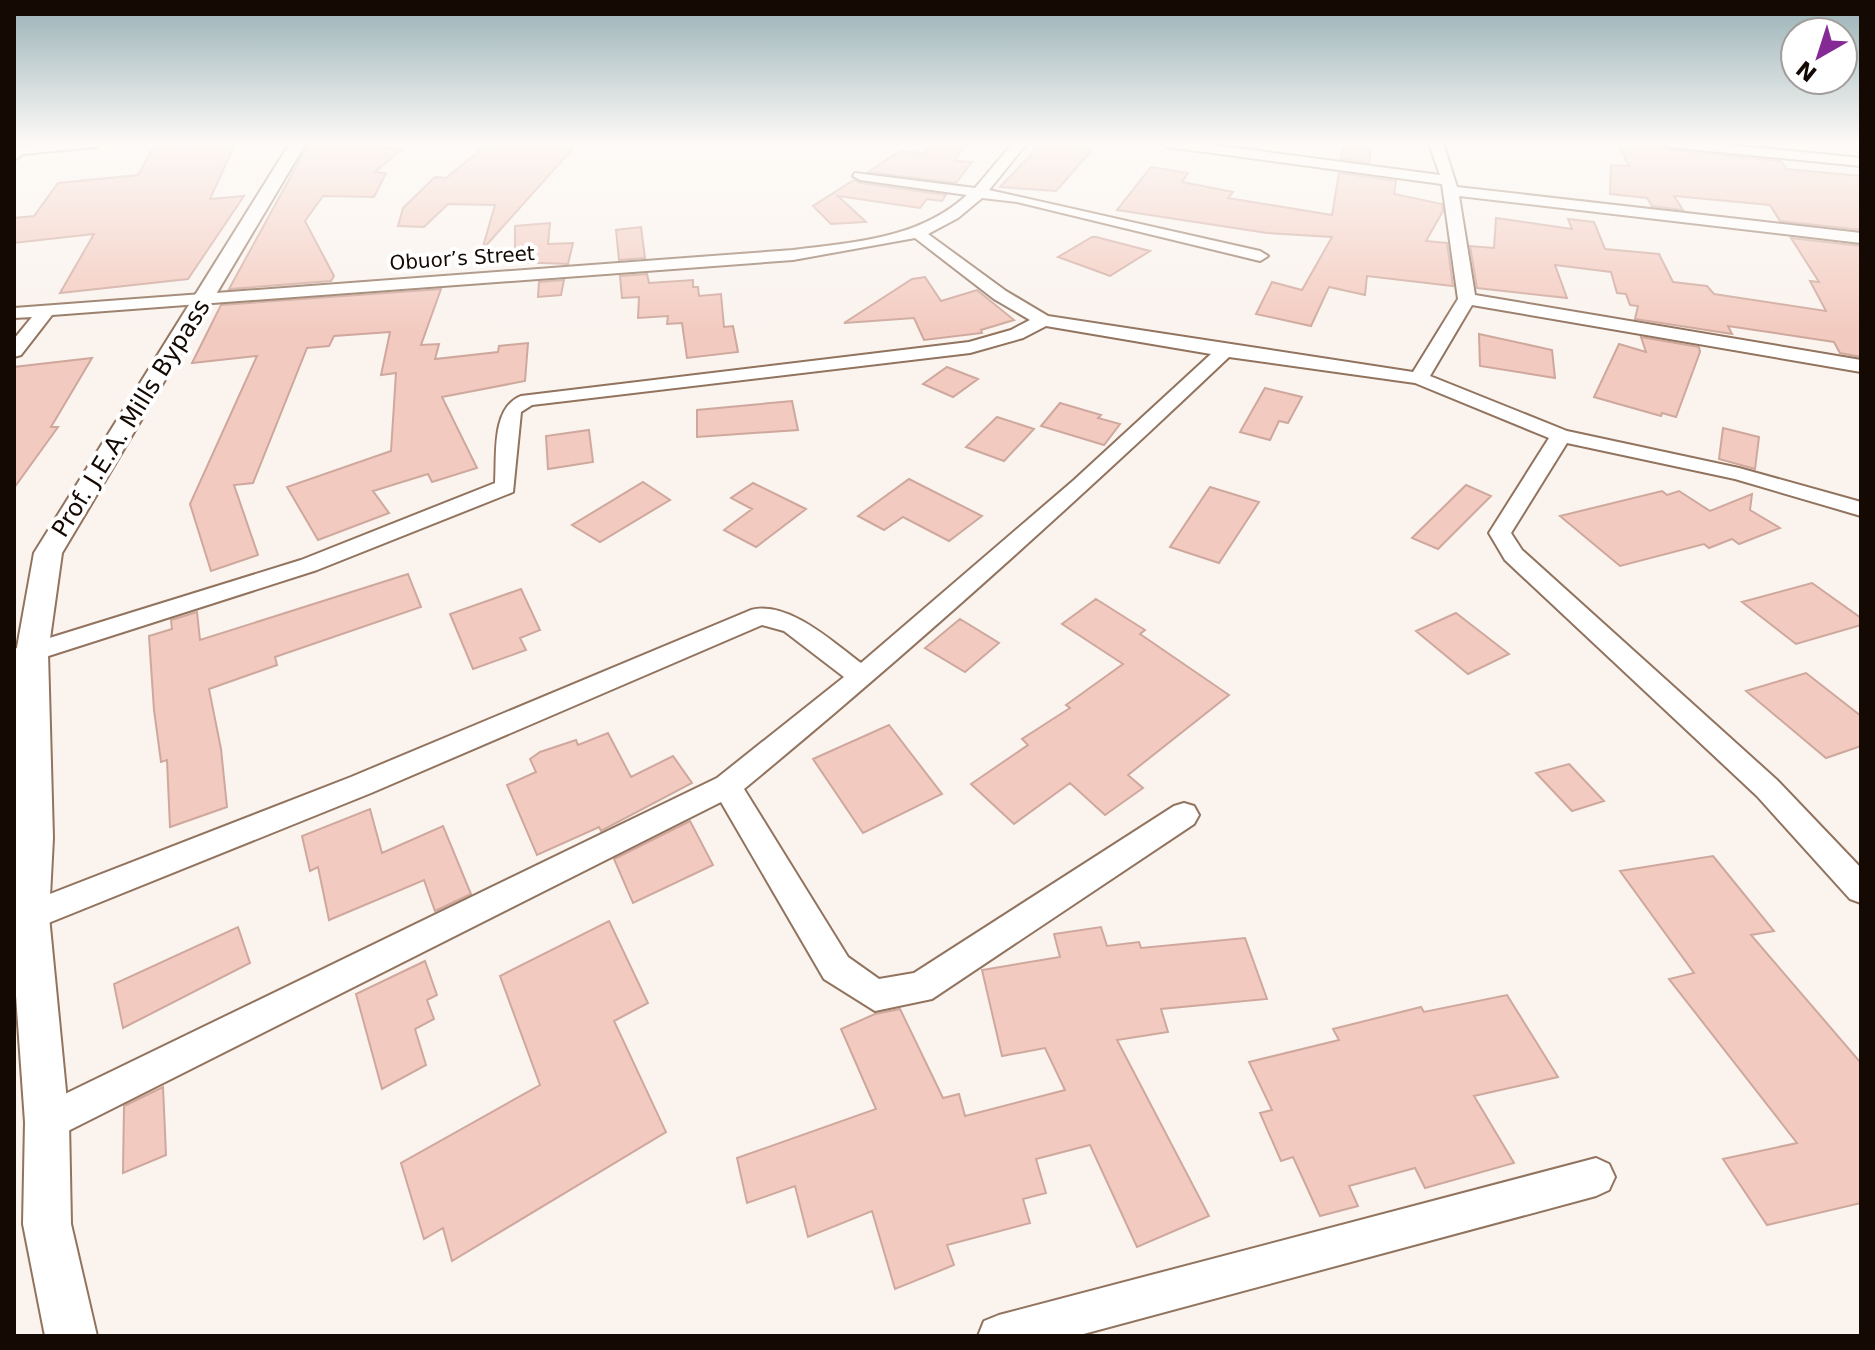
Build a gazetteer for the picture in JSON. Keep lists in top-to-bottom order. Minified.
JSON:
{"streets":{"street":["Obuor’s Street","Prof. J.E.A. Mills Bypass"]},"crossings":[["Obuor’s Street","Prof. J.E.A. Mills Bypass"]],"north":"bottom left"}
